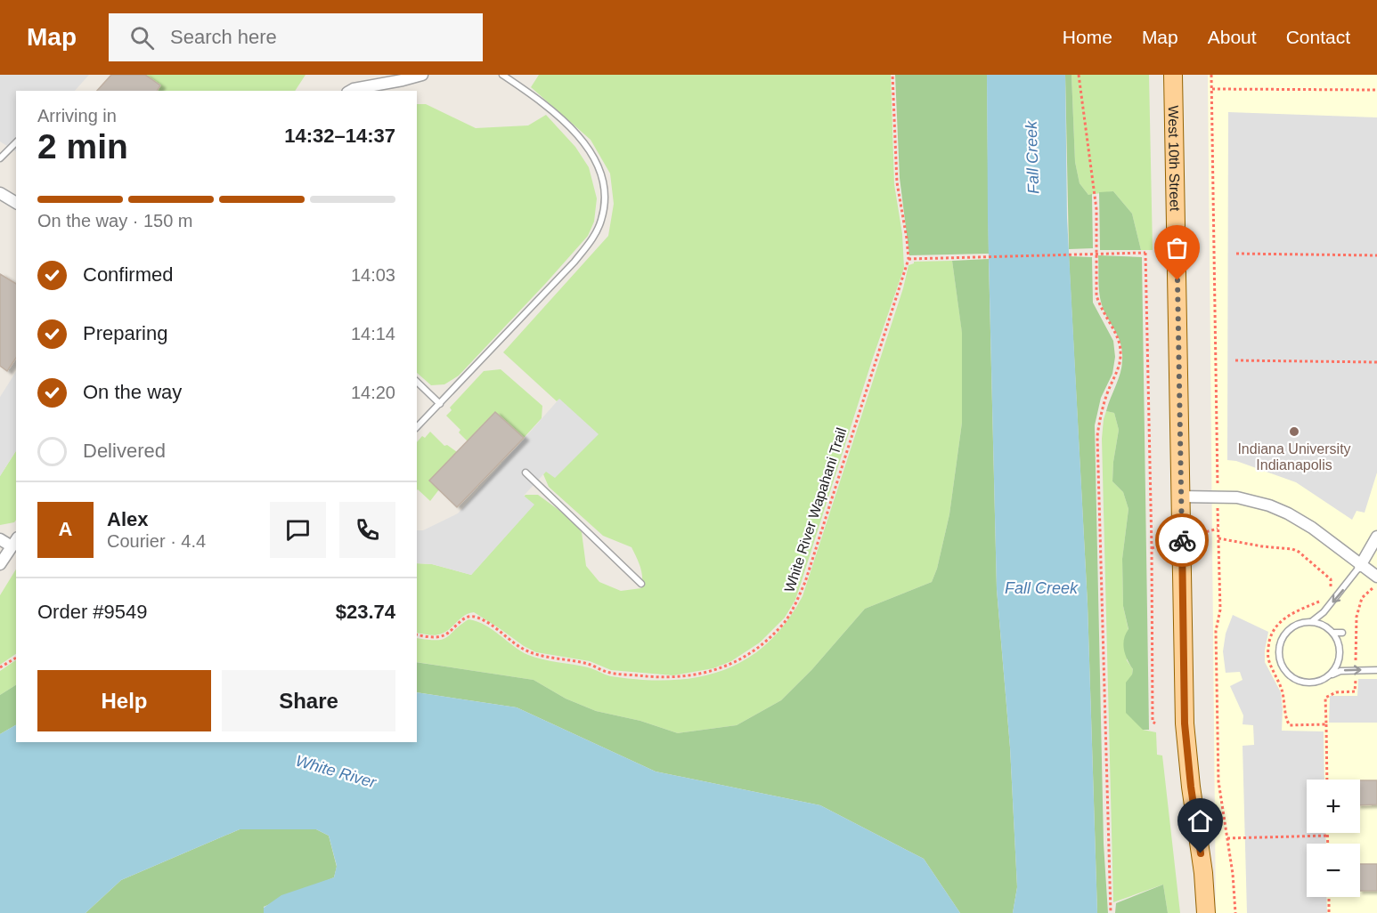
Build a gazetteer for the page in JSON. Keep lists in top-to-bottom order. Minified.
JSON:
{"streets":{"main road":["West 10th Street"],"path":["White River Wapahani Trail"]},"water":["Fall Creek","White River"],"places":["Indiana University Indianapolis"],"page":{"header":"Map","search":"Search here","nav":["Home","Map","About","Contact"],"heading":["2 min","Arriving in","14:32–14:37"],"panel":["Alex","Courier · 4.4","Order #9549","$23.74"],"bar":"On the way · 150 m","list":[["Confirmed","14:03"],["Preparing","14:14"],["On the way","14:20"],"Delivered"],"round":"A","buttons":["Help","Share"],"map_buttons":["+","−"]}}
